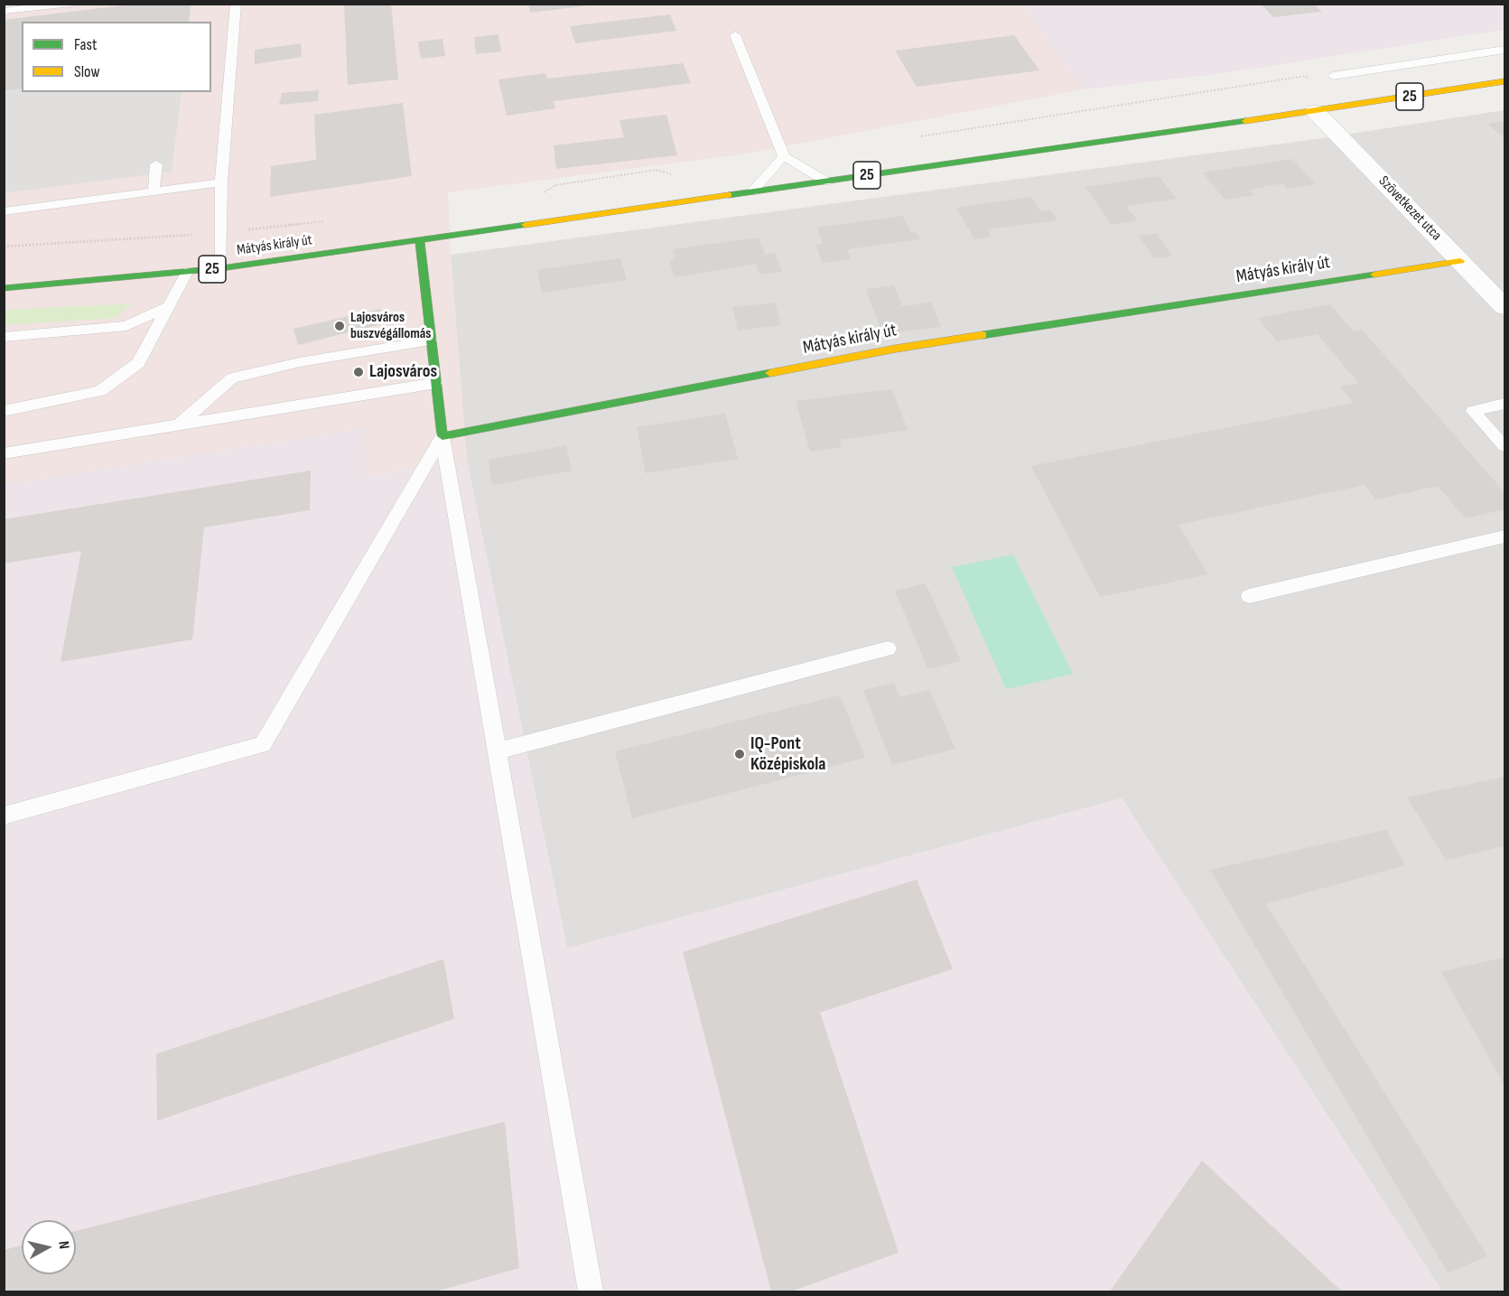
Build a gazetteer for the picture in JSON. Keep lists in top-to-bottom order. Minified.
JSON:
{"streets":{"main road":["25","Mátyás király út"],"street":["Szövetkezet utca"]},"crossings":[["Szövetkezet utca","Mátyás király út"]],"places":["Lajosváros buszvégállomás","Lajosváros","IQ-Pont Középiskola"],"legend":["Fast","Slow"],"north":"right"}
